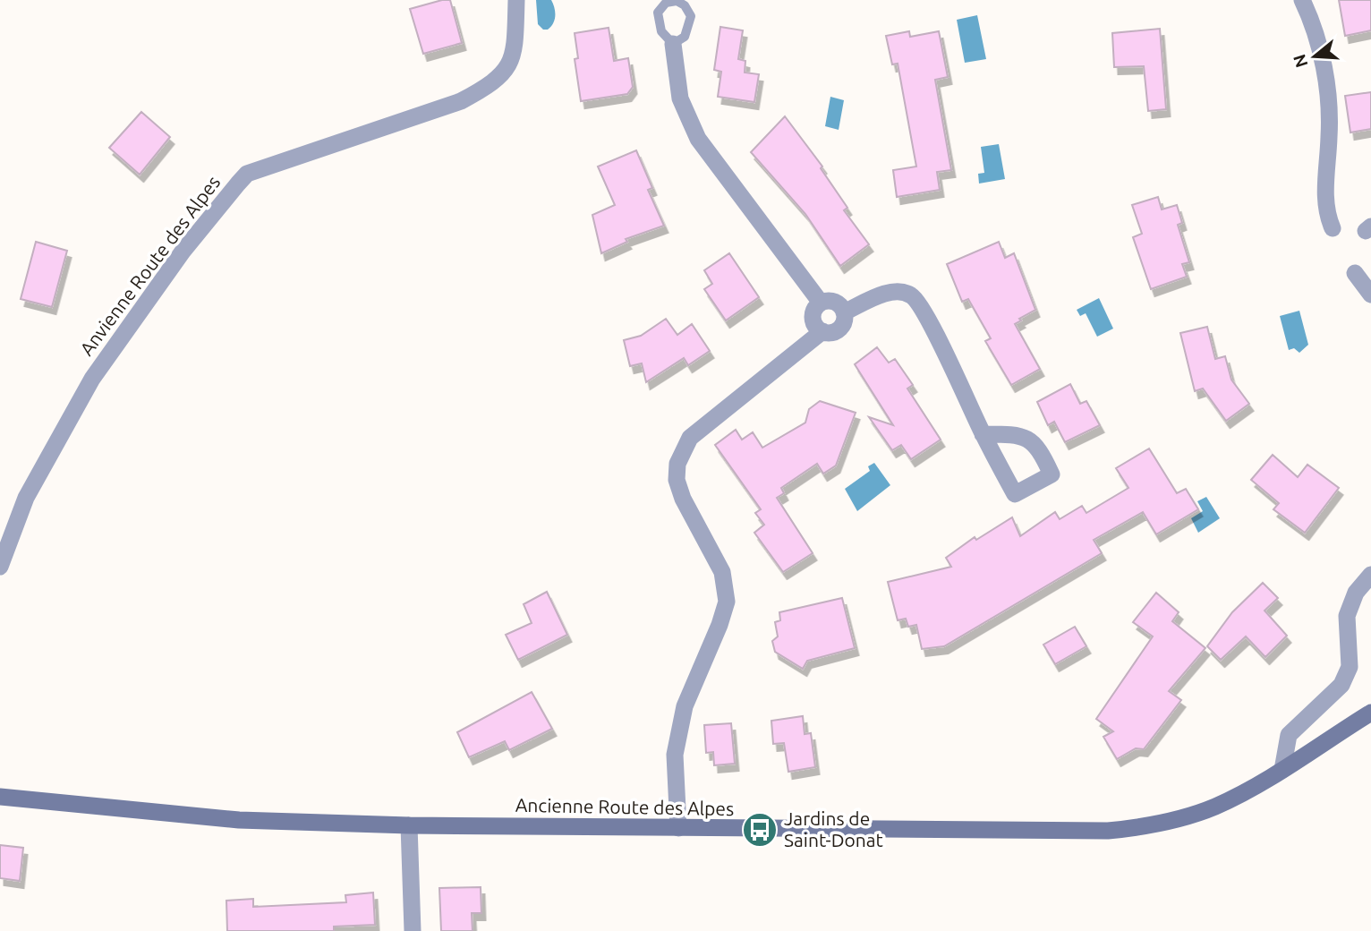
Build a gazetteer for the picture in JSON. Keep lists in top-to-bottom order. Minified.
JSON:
{"streets":{"main road":["Ancienne Route des Alpes"],"street":["Anvienne Route des Alpes"]},"places":{"bus stop":["Jardins de Saint-Donat"]},"north":"left"}
